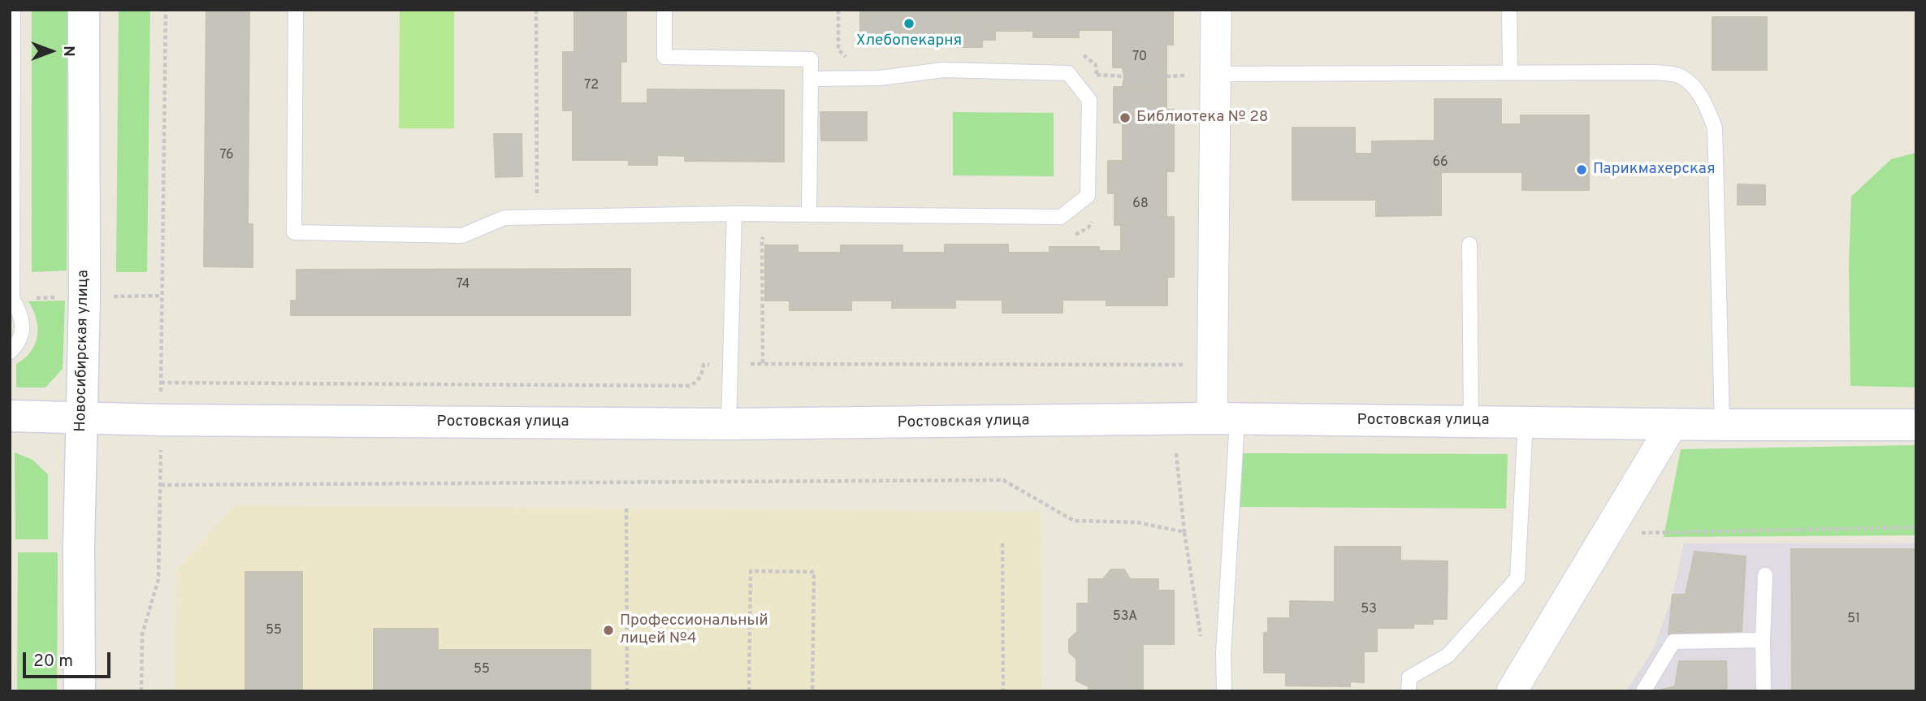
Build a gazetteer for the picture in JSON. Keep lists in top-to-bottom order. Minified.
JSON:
{"streets":{"street":["Новосибирская улица","Ростовская улица"]},"crossings":[["Новосибирская улица","Ростовская улица"]],"places":["Хлебопекарня","Библиотека № 28","Парикмахерская","Профессиональный лицей №4"],"house_numbers":["70","72","76","66","68","74","53","53А","51","55","55"],"scale_bar":"20 m","north":"right"}
